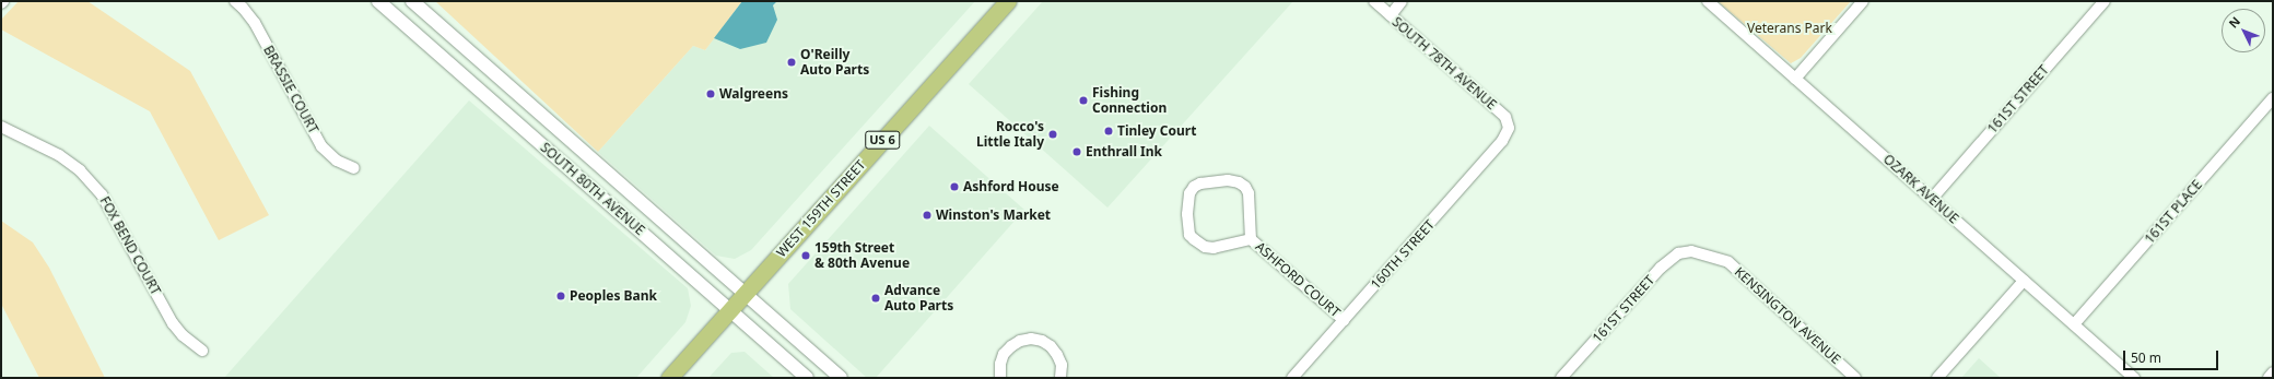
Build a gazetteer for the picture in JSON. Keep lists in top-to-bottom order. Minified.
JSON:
{"streets":{"main road":["US 6","WEST 159TH STREET"],"street":["SOUTH 78TH AVENUE","BRASSIE COURT","161ST STREET","SOUTH 80TH AVENUE","OZARK AVENUE","161ST PLACE","FOX BEND COURT","160TH STREET","ASHFORD COURT","KENSINGTON AVENUE"]},"crossings":[["SOUTH 78TH AVENUE","160TH STREET"],["161ST STREET","OZARK AVENUE"],["161ST STREET","KENSINGTON AVENUE"],["SOUTH 80TH AVENUE","WEST 159TH STREET"],["OZARK AVENUE","161ST PLACE"],["160TH STREET","ASHFORD COURT"]],"parks":["Veterans Park"],"places":["O'Reilly Auto Parts","Walgreens","Fishing Connection","Tinley Court","Rocco's Little Italy","Enthrall Ink","Ashford House","Winston's Market","159th Street & 80th Avenue","Peoples Bank","Advance Auto Parts"],"scale_bar":"50 m","north":"top left"}
